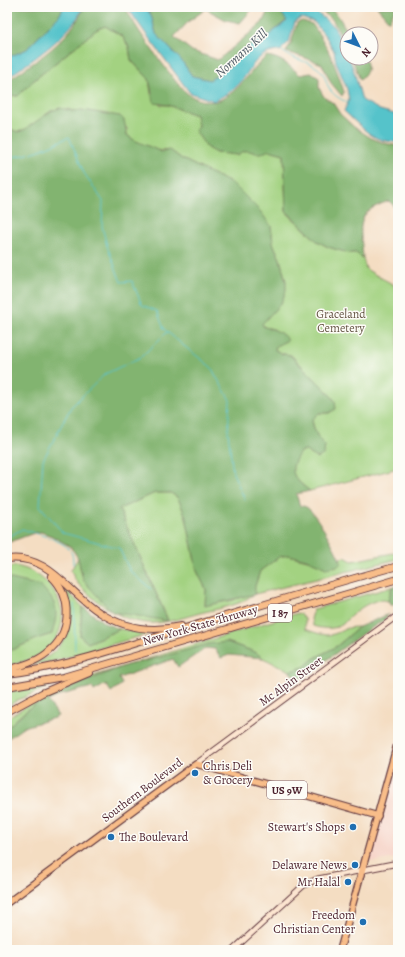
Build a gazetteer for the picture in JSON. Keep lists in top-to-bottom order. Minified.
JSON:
{"streets":{"highway":["I 87","New York State Thruway"],"main road":["Southern Boulevard","US 9W"],"street":["Mc Alpin Street"]},"crossings":[["Mc Alpin Street","Southern Boulevard"]],"water":["Normans Kill"],"parks":["Graceland Cemetery"],"places":["Chris Deli & Grocery","Stewart's Shops","The Boulevard","Delaware News","Mr Halal","Freedom Christian Center"],"north":"bottom right"}
